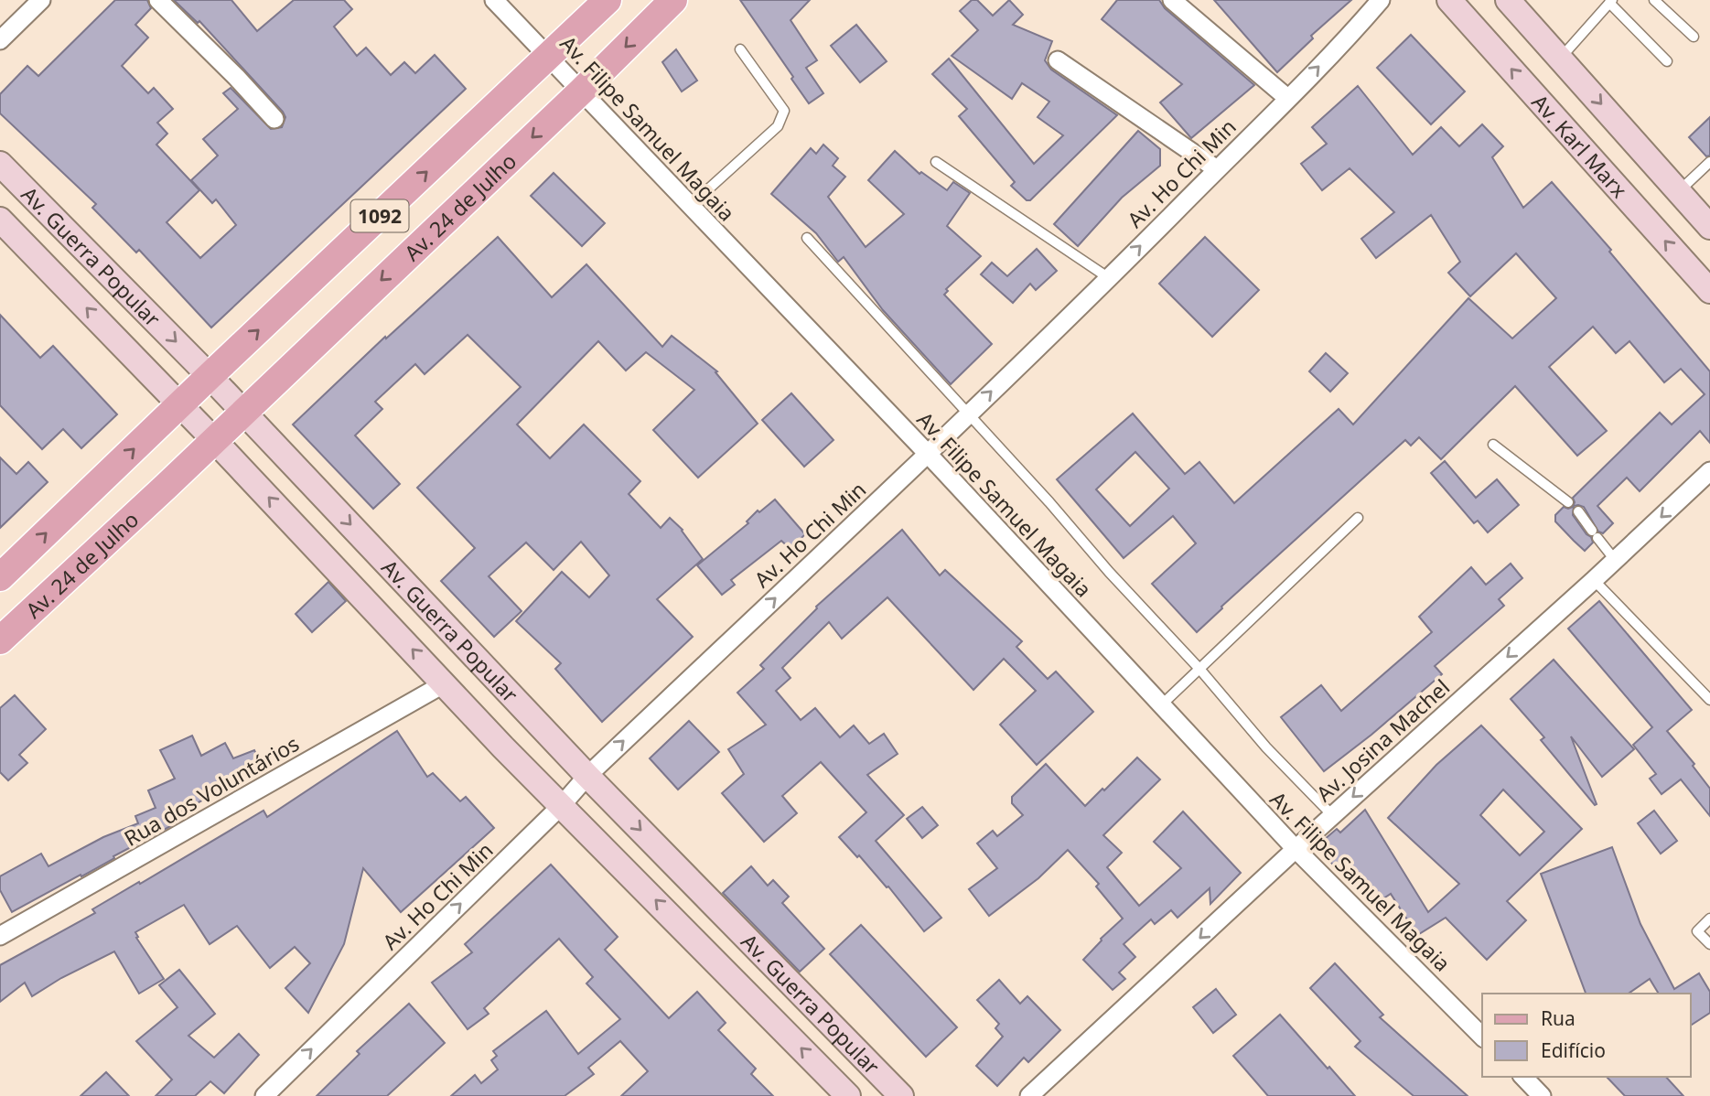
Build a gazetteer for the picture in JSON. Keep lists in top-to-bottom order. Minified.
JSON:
{"streets":{"main road":["Av. Karl Marx","Av. 24 de Julho","1092","Av. Guerra Popular"],"street":["Av. Filipe Samuel Magaia","Av. Ho Chi Min","Av. Josina Machel","Rua dos Voluntários"]},"crossings":[["Av. Filipe Samuel Magaia","Av. Ho Chi Min"],["Av. Filipe Samuel Magaia","Av. 24 de Julho"],["Av. Filipe Samuel Magaia","1092"],["Av. Filipe Samuel Magaia","Av. Josina Machel"],["Av. Ho Chi Min","Av. Guerra Popular"],["Av. 24 de Julho","Av. Guerra Popular"],["1092","Av. Guerra Popular"],["Av. Guerra Popular","Rua dos Voluntários"]],"one_way":["Av. Ho Chi Min","Av. Josina Machel"],"legend":["Rua","Edifício"]}
